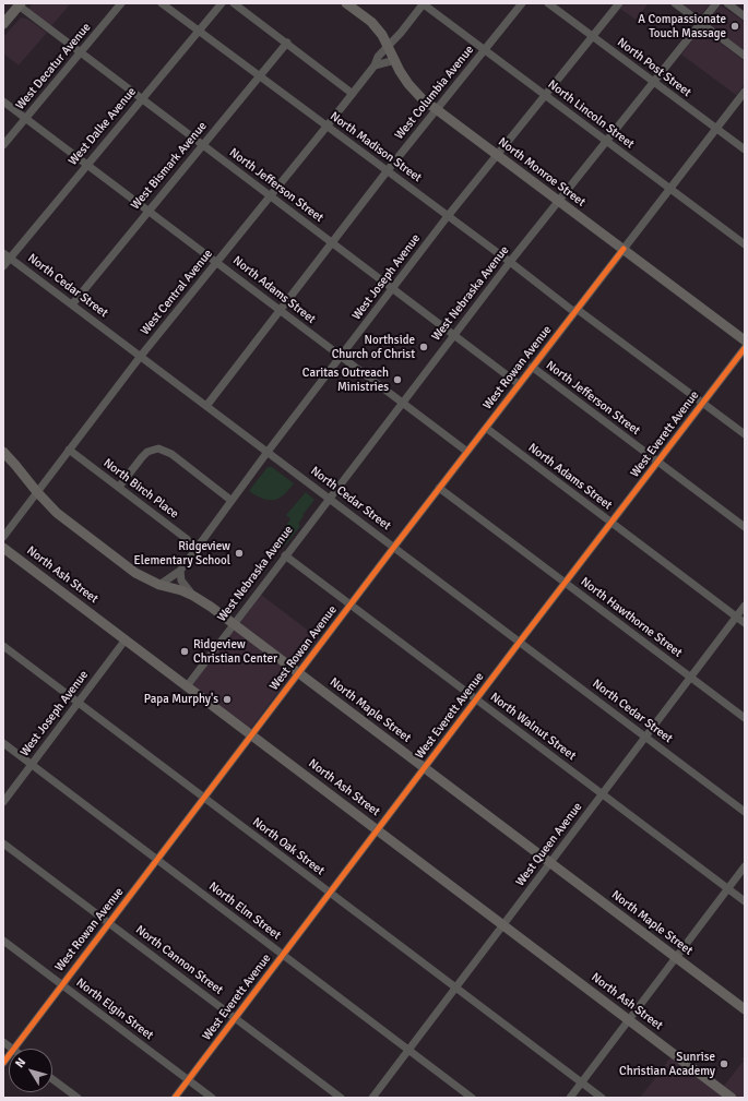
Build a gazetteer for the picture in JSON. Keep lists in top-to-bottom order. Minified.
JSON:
{"streets":{"main road":["North Monroe Street","North Ash Street","North Maple Street"],"street":["West Decatur Avenue","North Post Street","West Columbia Avenue","North Lincoln Street","West Dalke Avenue","North Madison Street","West Bismark Avenue","North Jefferson Street","West Joseph Avenue","North Cedar Street","North Adams Street","West Central Avenue","West Nebraska Avenue","West Rowan Avenue","West Everett Avenue","North Birch Place","North Hawthorne Street","North Walnut Street","West Queen Avenue","North Oak Street","North Elm Street","North Cannon Street","North Elgin Street"]},"crossings":[["West Decatur Avenue","North Jefferson Street"],["West Decatur Avenue","North Adams Street"],["North Post Street","West Joseph Avenue"],["North Post Street","West Nebraska Avenue"],["North Post Street","West Rowan Avenue"],["West Columbia Avenue","North Lincoln Street"],["West Columbia Avenue","North Madison Street"],["West Columbia Avenue","North Monroe Street"],["West Columbia Avenue","North Jefferson Street"],["West Columbia Avenue","North Cedar Street"],["West Columbia Avenue","North Adams Street"],["North Lincoln Street","West Joseph Avenue"],["North Lincoln Street","West Central Avenue"],["North Lincoln Street","West Nebraska Avenue"],["North Lincoln Street","West Rowan Avenue"],["West Dalke Avenue","North Madison Street"],["West Dalke Avenue","North Jefferson Street"],["West Dalke Avenue","North Cedar Street"],["West Dalke Avenue","North Adams Street"],["North Madison Street","West Bismark Avenue"],["North Madison Street","West Joseph Avenue"],["North Madison Street","West Central Avenue"],["North Madison Street","West Nebraska Avenue"],["North Madison Street","West Rowan Avenue"],["North Madison Street","West Everett Avenue"],["West Bismark Avenue","North Jefferson Street"],["West Bismark Avenue","North Cedar Street"],["West Bismark Avenue","North Adams Street"],["North Monroe Street","West Joseph Avenue"],["North Monroe Street","West Central Avenue"],["North Monroe Street","West Nebraska Avenue"],["North Monroe Street","West Rowan Avenue"],["North Jefferson Street","West Joseph Avenue"],["North Jefferson Street","West Central Avenue"],["North Jefferson Street","West Nebraska Avenue"],["North Jefferson Street","West Rowan Avenue"],["North Jefferson Street","West Everett Avenue"],["West Joseph Avenue","North Cedar Street"],["West Joseph Avenue","North Adams Street"],["West Joseph Avenue","North Birch Place"],["West Joseph Avenue","North Ash Street"],["West Joseph Avenue","North Maple Street"],["West Joseph Avenue","North Oak Street"],["West Joseph Avenue","North Elm Street"],["North Cedar Street","West Central Avenue"],["North Cedar Street","West Nebraska Avenue"],["North Cedar Street","West Rowan Avenue"],["North Cedar Street","West Everett Avenue"],["North Cedar Street","West Queen Avenue"],["North Adams Street","West Central Avenue"],["North Adams Street","West Nebraska Avenue"],["North Adams Street","West Rowan Avenue"],["North Adams Street","West Everett Avenue"],["North Adams Street","West Queen Avenue"],["West Central Avenue","North Birch Place"],["West Central Avenue","North Maple Street"],["West Nebraska Avenue","North Ash Street"],["West Nebraska Avenue","North Maple Street"],["West Nebraska Avenue","North Walnut Street"],["West Rowan Avenue","North Ash Street"],["West Rowan Avenue","North Hawthorne Street"],["West Rowan Avenue","North Maple Street"],["West Rowan Avenue","North Walnut Street"],["West Rowan Avenue","North Oak Street"],["West Rowan Avenue","North Elm Street"],["West Rowan Avenue","North Cannon Street"],["West Rowan Avenue","North Elgin Street"],["West Everett Avenue","North Ash Street"],["West Everett Avenue","North Hawthorne Street"],["West Everett Avenue","North Maple Street"],["West Everett Avenue","North Walnut Street"],["West Everett Avenue","North Oak Street"],["West Everett Avenue","North Elm Street"],["West Everett Avenue","North Cannon Street"],["West Everett Avenue","North Elgin Street"],["North Ash Street","West Queen Avenue"],["North Hawthorne Street","West Queen Avenue"],["North Maple Street","West Queen Avenue"],["North Walnut Street","West Queen Avenue"],["West Queen Avenue","North Oak Street"],["West Queen Avenue","North Elm Street"]],"places":["A Compassionate Touch Massage","Northside Church of Christ","Caritas Outreach Ministries","Ridgeview Elementary School","Ridgeview Christian Center","Papa Murphy's","Sunrise Christian Academy"],"north":"top left"}
